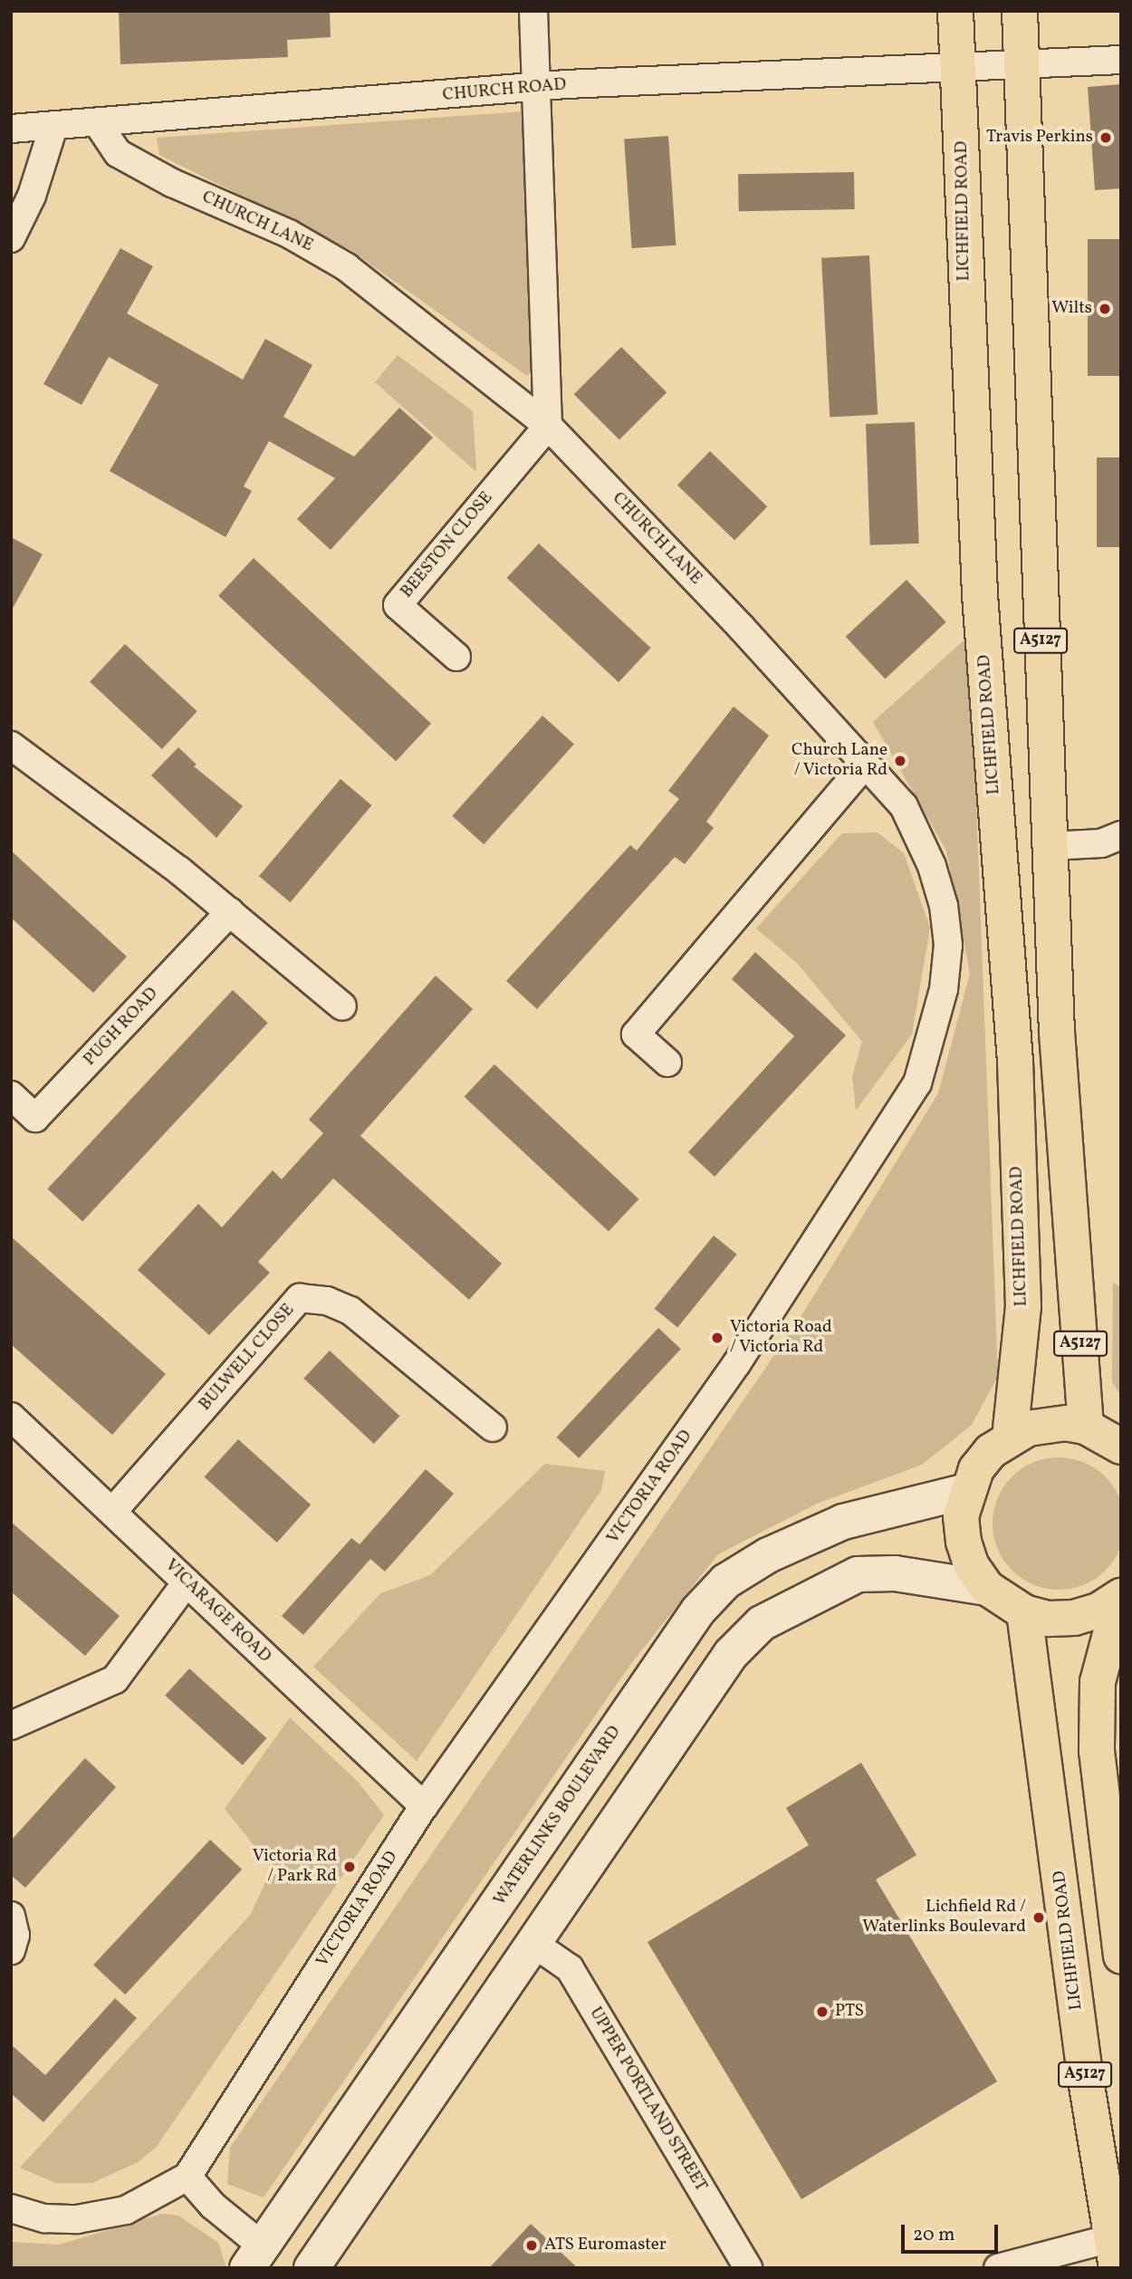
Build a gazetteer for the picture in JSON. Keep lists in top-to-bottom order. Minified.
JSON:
{"streets":{"main road":["LICHFIELD ROAD","A5127","WATERLINKS BOULEVARD"],"street":["CHURCH ROAD","CHURCH LANE","BEESTON CLOSE","PUGH ROAD","BULWELL CLOSE","VICTORIA ROAD","VICARAGE ROAD","UPPER PORTLAND STREET"]},"crossings":[["CHURCH ROAD","LICHFIELD ROAD"],["CHURCH ROAD","CHURCH LANE"],["CHURCH ROAD","A5127"],["CHURCH LANE","BEESTON CLOSE"],["CHURCH LANE","VICTORIA ROAD"],["BULWELL CLOSE","VICARAGE ROAD"],["VICTORIA ROAD","VICARAGE ROAD"]],"places":["Travis Perkins","Wilts","Church Lane / Victoria Rd","Victoria Road / Victoria Rd","Victoria Rd / Park Rd","Lichfield Rd / Waterlinks Boulevard","PTS","ATS Euromaster"],"scale_bar":"20 m"}
